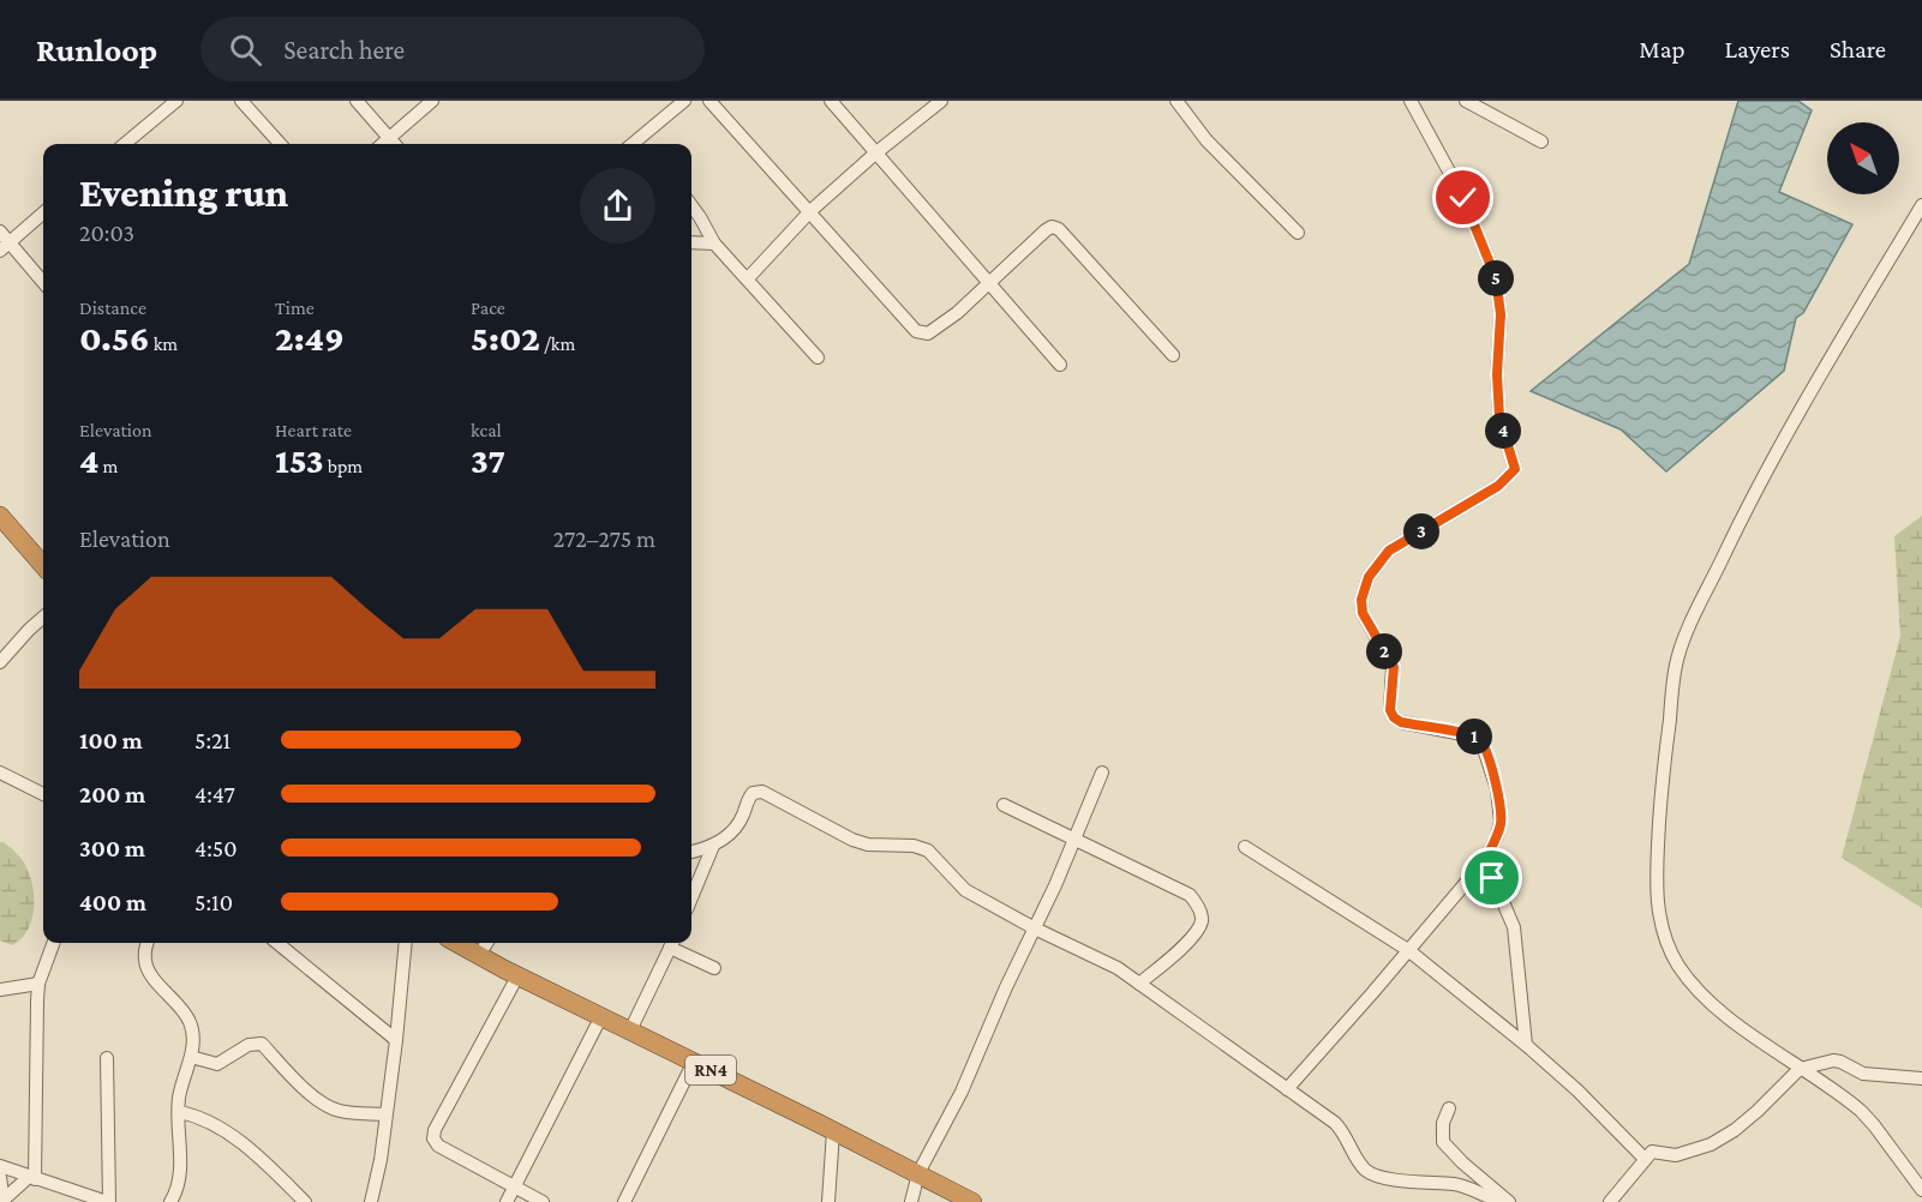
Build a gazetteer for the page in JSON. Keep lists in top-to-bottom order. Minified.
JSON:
{"streets":{"highway":["RN4"]},"north":"top left","page":{"header":"Runloop","search":"Search here","nav":["Map","Layers","Share"],"heading":["Evening run","20:03"],"pins":["5","4","3","2","1"],"stats":[["Distance","0.56 km"],["Time","2:49"],["Pace","5:02 /km"],["Elevation","4 m"],["Heart rate","153 bpm"],["kcal","37"]],"chart":["Elevation","272–275 m"],"list":[{"name":"100 m","note":"5:21"},{"name":"200 m","note":"4:47"},{"name":"300 m","note":"4:50"},{"name":"400 m","note":"5:10"}]}}
